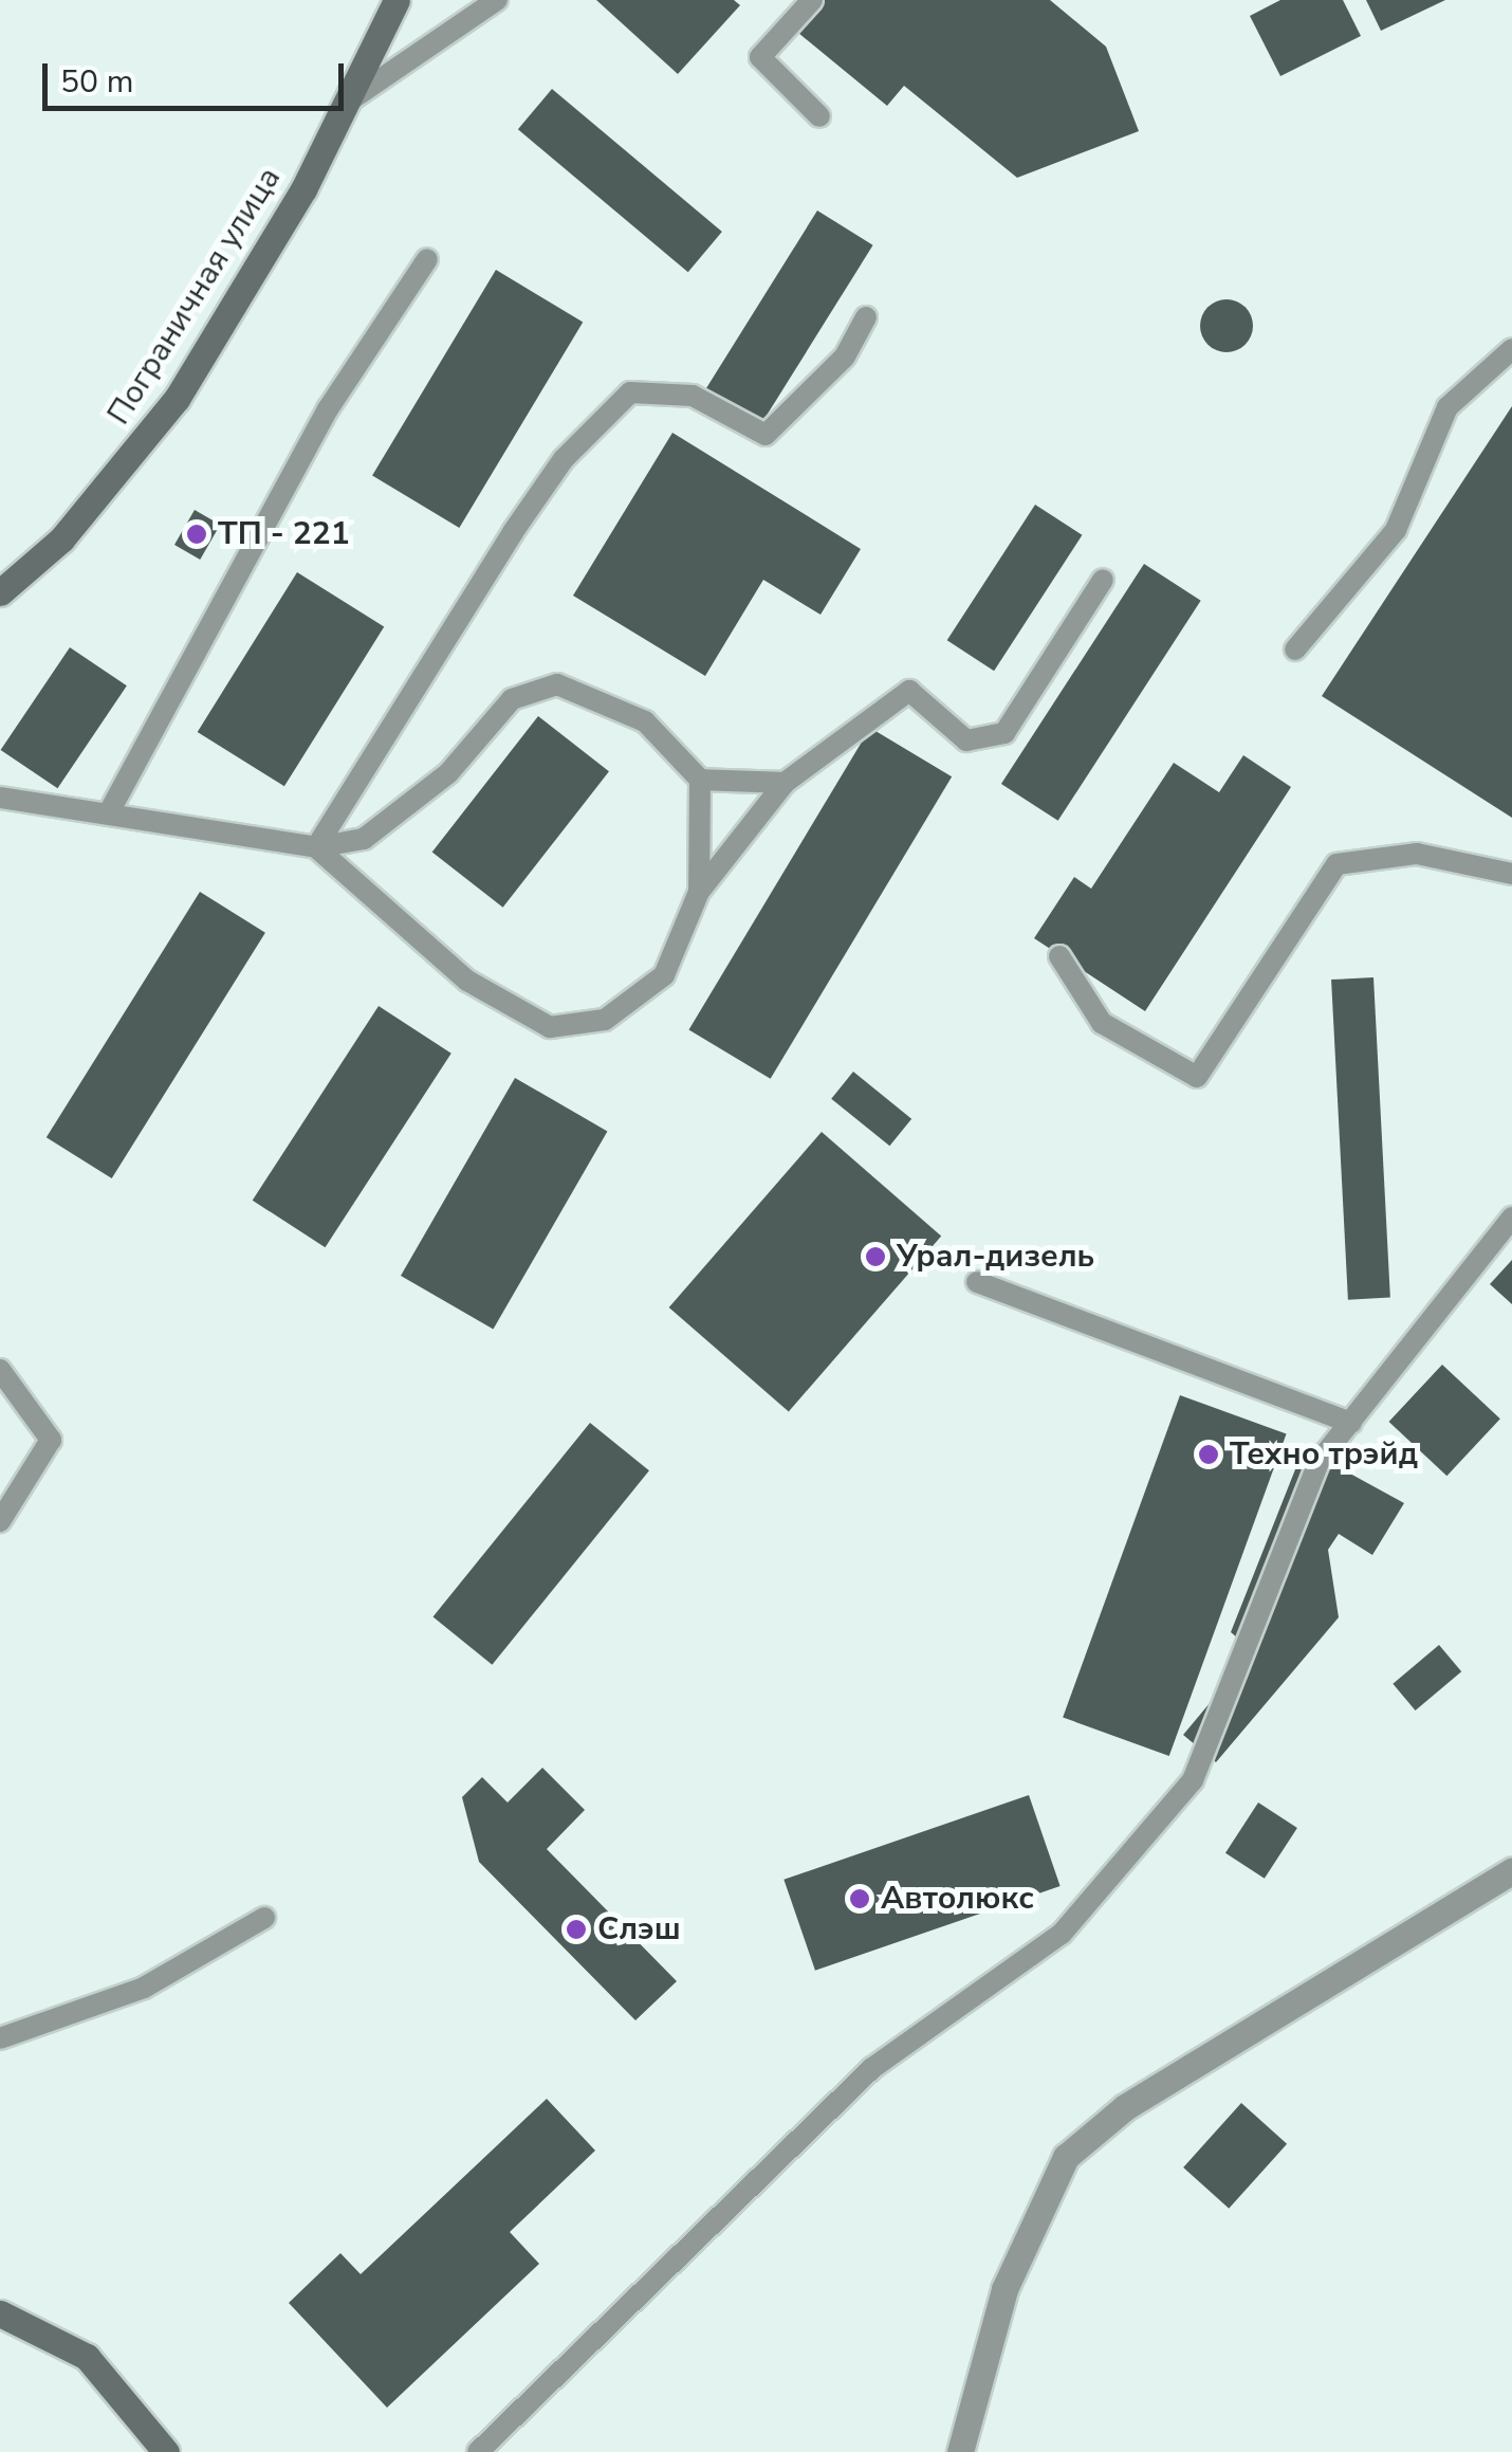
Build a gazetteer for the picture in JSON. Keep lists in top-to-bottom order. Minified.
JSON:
{"streets":{"street":["Пограничная улица"]},"places":["ТП - 221","Урал-дизель","Техно трэйд","Автолюкс","Слэш"],"scale_bar":"50 m"}
